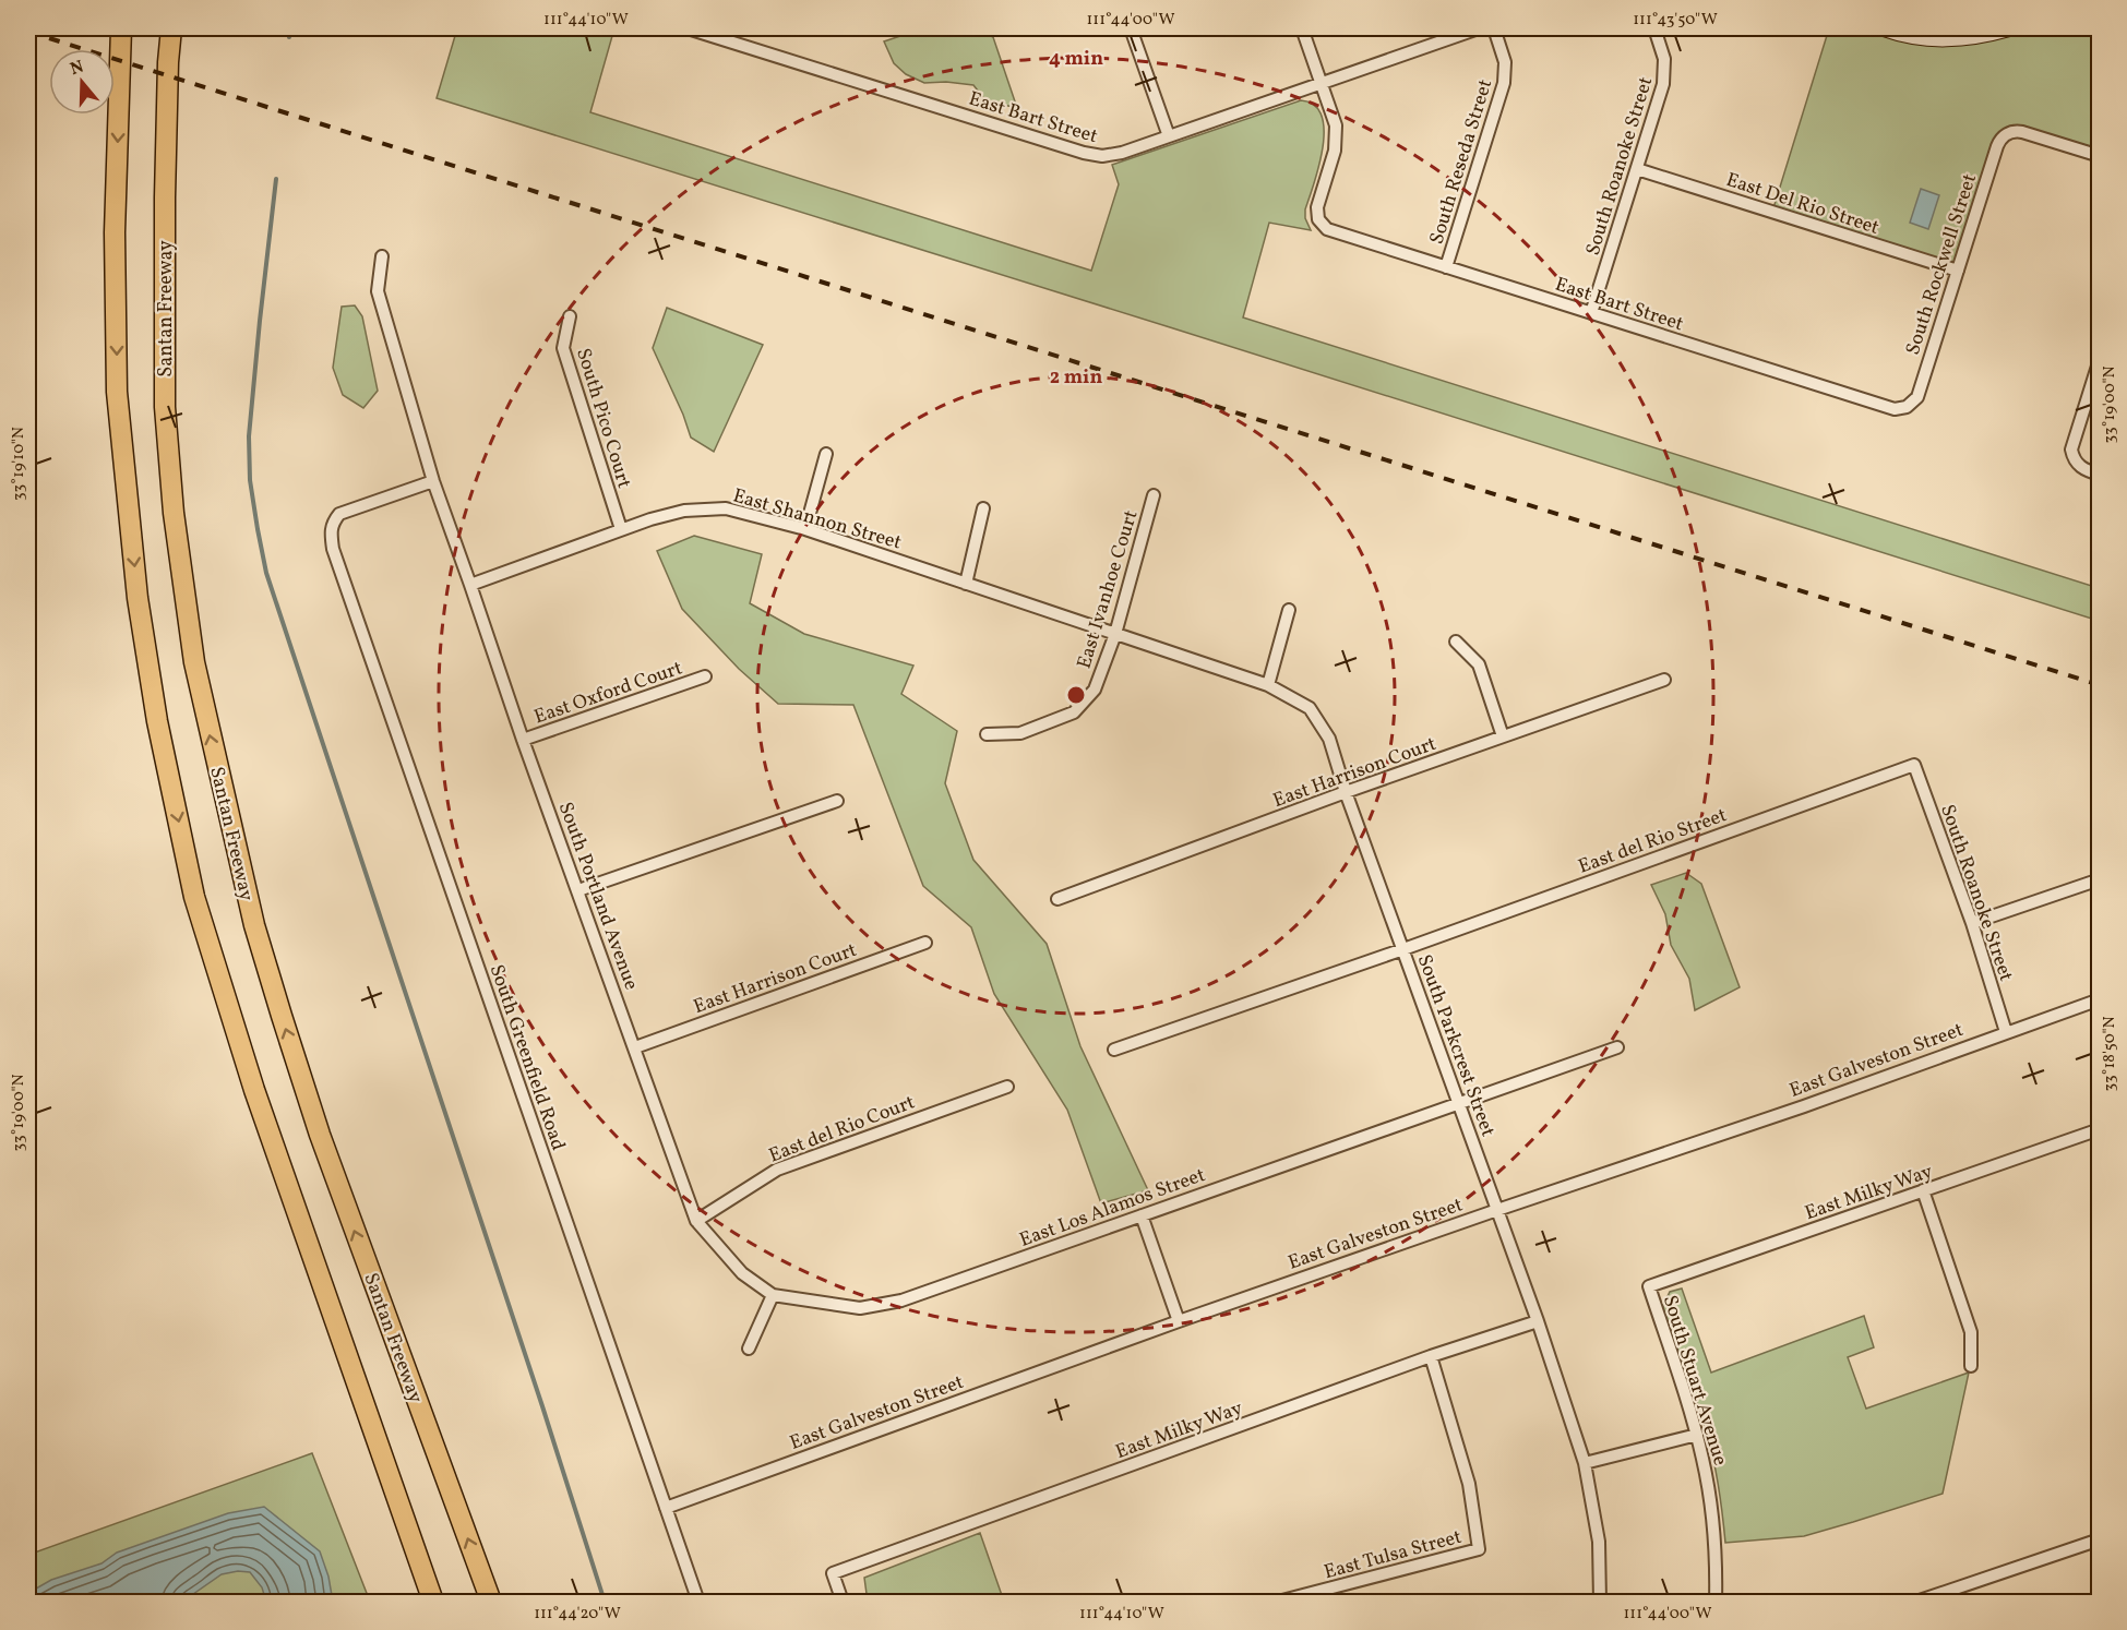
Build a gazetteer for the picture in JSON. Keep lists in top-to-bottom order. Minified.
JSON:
{"streets":{"highway":["Santan Freeway"],"street":["East Bart Street","South Reseda Street","South Roanoke Street","East Del Rio Street","South Rockwell Street","South Pico Court","East Shannon Street","East Ivanhoe Court","East Oxford Court","East Harrison Court","East del Rio Street","South Portland Avenue","South Parkcrest Street","South Greenfield Road","East Galveston Street","East del Rio Court","East Milky Way","East Los Alamos Street","South Stuart Avenue","East Tulsa Street"]},"crossings":[["East Bart Street","South Reseda Street"],["East Bart Street","South Roanoke Street"],["East Bart Street","South Rockwell Street"],["South Roanoke Street","East Del Rio Street"],["South Roanoke Street","East del Rio Street"],["South Roanoke Street","East Galveston Street"],["East Del Rio Street","South Rockwell Street"],["South Pico Court","East Shannon Street"],["East Shannon Street","East Ivanhoe Court"],["East Shannon Street","South Portland Avenue"],["East Shannon Street","South Parkcrest Street"],["East Ivanhoe Court","South Parkcrest Street"],["East Oxford Court","South Portland Avenue"],["East Harrison Court","South Portland Avenue"],["East Harrison Court","South Parkcrest Street"],["East del Rio Street","South Parkcrest Street"],["South Portland Avenue","South Greenfield Road"],["South Portland Avenue","East del Rio Court"],["South Portland Avenue","East Los Alamos Street"],["South Parkcrest Street","East Galveston Street"],["South Parkcrest Street","East Milky Way"],["South Parkcrest Street","East Los Alamos Street"],["South Greenfield Road","East Galveston Street"],["East Milky Way","South Stuart Avenue"],["East Milky Way","East Tulsa Street"]],"north":"top","coordinates":["111°44'10\"W","111°44'00\"W","111°43'50\"W","33°19'00\"N","33°19'10\"N","33°18'50\"N","111°44'20\"W"],"rings":["4 min","2 min"]}
